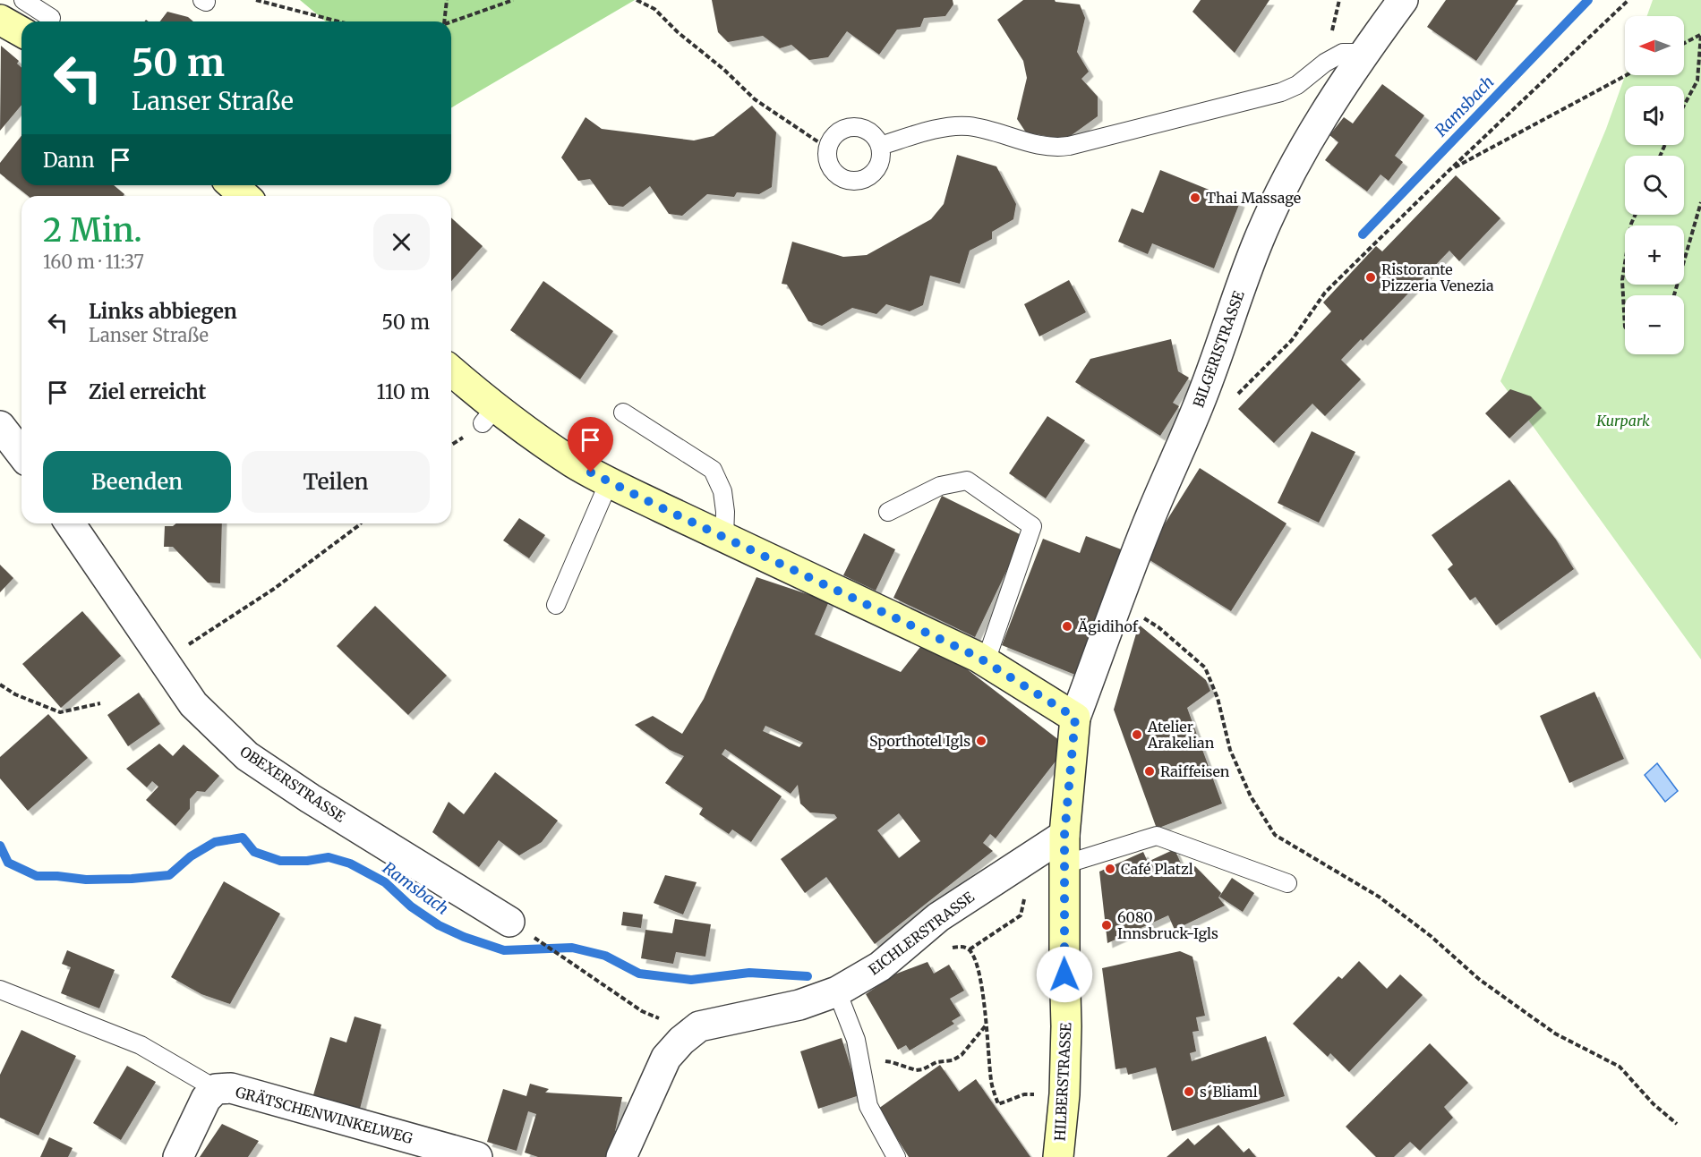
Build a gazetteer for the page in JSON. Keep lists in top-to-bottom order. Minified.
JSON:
{"streets":{"main road":["HILBERSTRASSE"],"street":["BILGERISTRASSE","OBEXERSTRASSE","EICHLERSTRASSE","GRÄTSCHENWINKELWEG"]},"crossings":[["BILGERISTRASSE","HILBERSTRASSE"],["EICHLERSTRASSE","HILBERSTRASSE"]],"water":["Ramsbach"],"parks":["Kurpark"],"places":["Thai Massage","Ristorante Pizzeria Venezia","Ägidihof","Atelier Arakelian","Sporthotel Igls","Raiffeisen","Café Platzl","6080 Innsbruck-Igls","s´Bliaml"],"north":"left","page":{"map_buttons":["+","−"],"turn":["50 m","Lanser Straße"],"then":"Dann","heading":["2 Min.","160 m · 11:37"],"list":[{"name":"Links abbiegen","note":"Lanser Straße","value":"50 m"},{"name":"Ziel erreicht","value":"110 m"}],"buttons":["Beenden","Teilen"]}}
